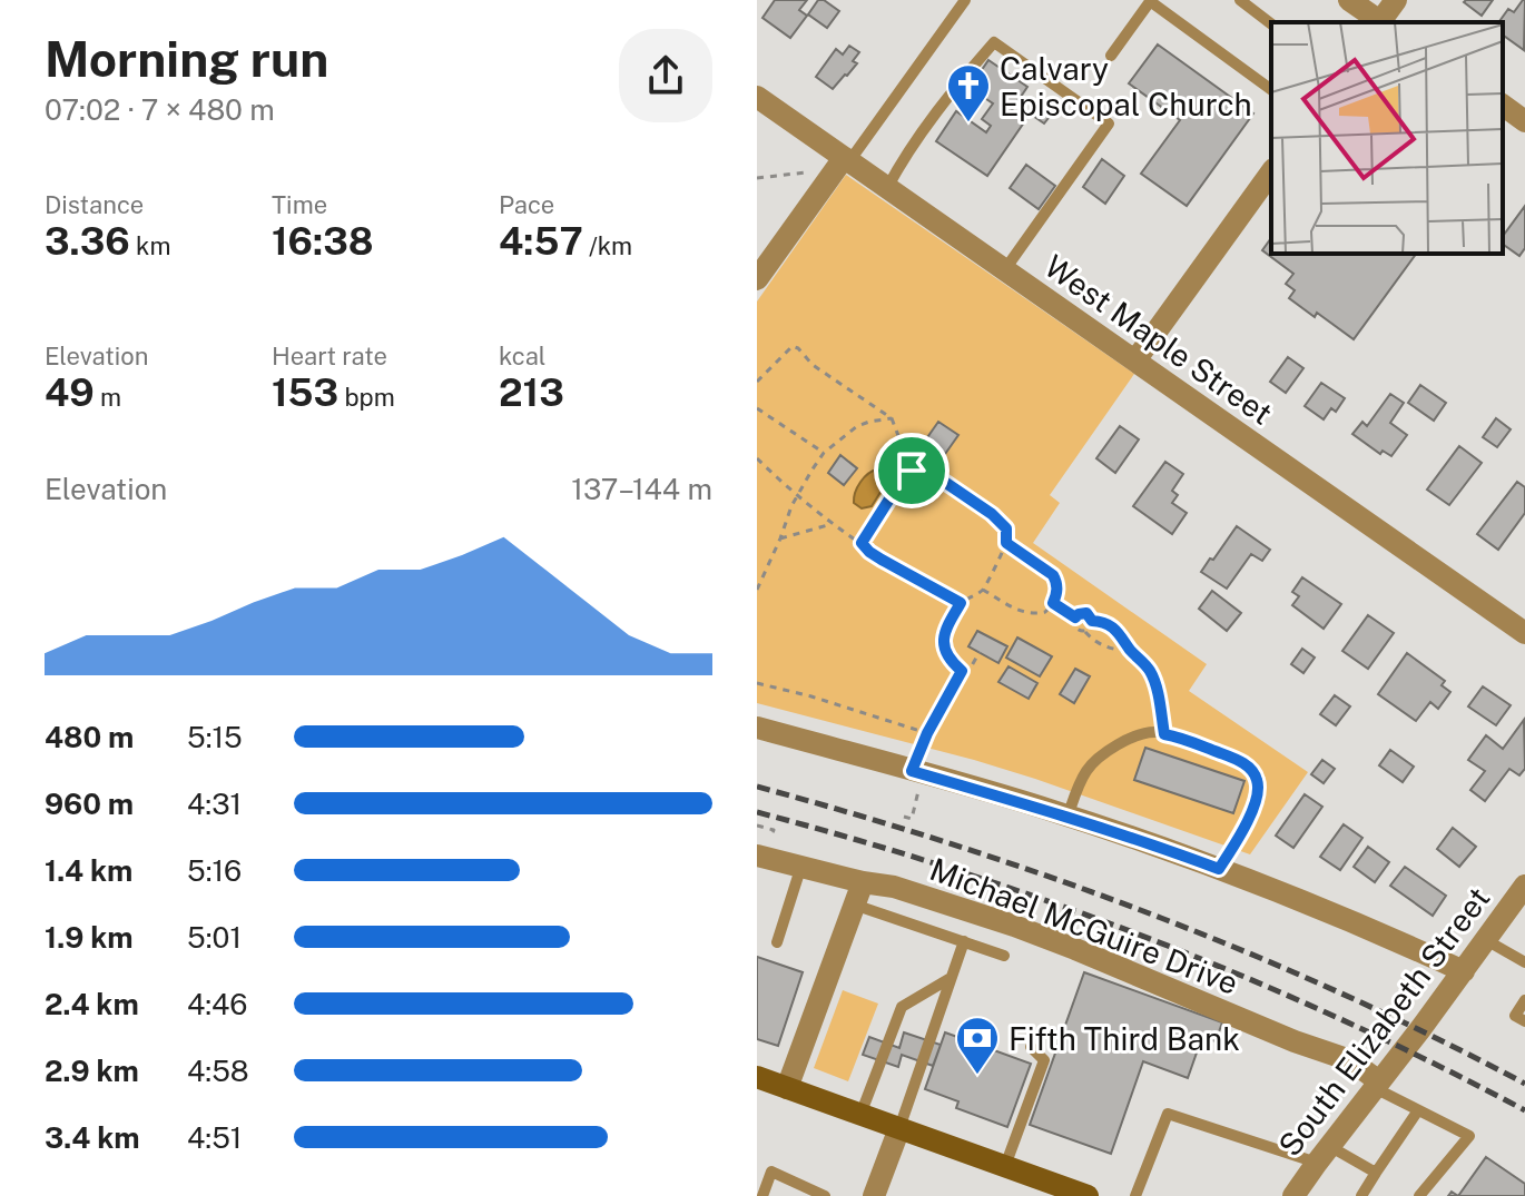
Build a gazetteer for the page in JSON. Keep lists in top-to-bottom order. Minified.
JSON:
{"streets":{"street":["West Maple Street","Michael McGuire Drive","South Elizabeth Street"]},"crossings":[["Michael McGuire Drive","South Elizabeth Street"]],"places":{"church":["Calvary Episcopal Church"],"bank":["Fifth Third Bank"]},"page":{"heading":["Morning run","07:02 · 7 × 480 m"],"stats":[["Distance","3.36 km"],["Time","16:38"],["Pace","4:57 /km"],["Elevation","49 m"],["Heart rate","153 bpm"],["kcal","213"]],"chart":["Elevation","137–144 m"],"list":[{"name":"480 m","note":"5:15"},{"name":"960 m","note":"4:31"},{"name":"1.4 km","note":"5:16"},{"name":"1.9 km","note":"5:01"},{"name":"2.4 km","note":"4:46"},{"name":"2.9 km","note":"4:58"},{"name":"3.4 km","note":"4:51"}]}}
